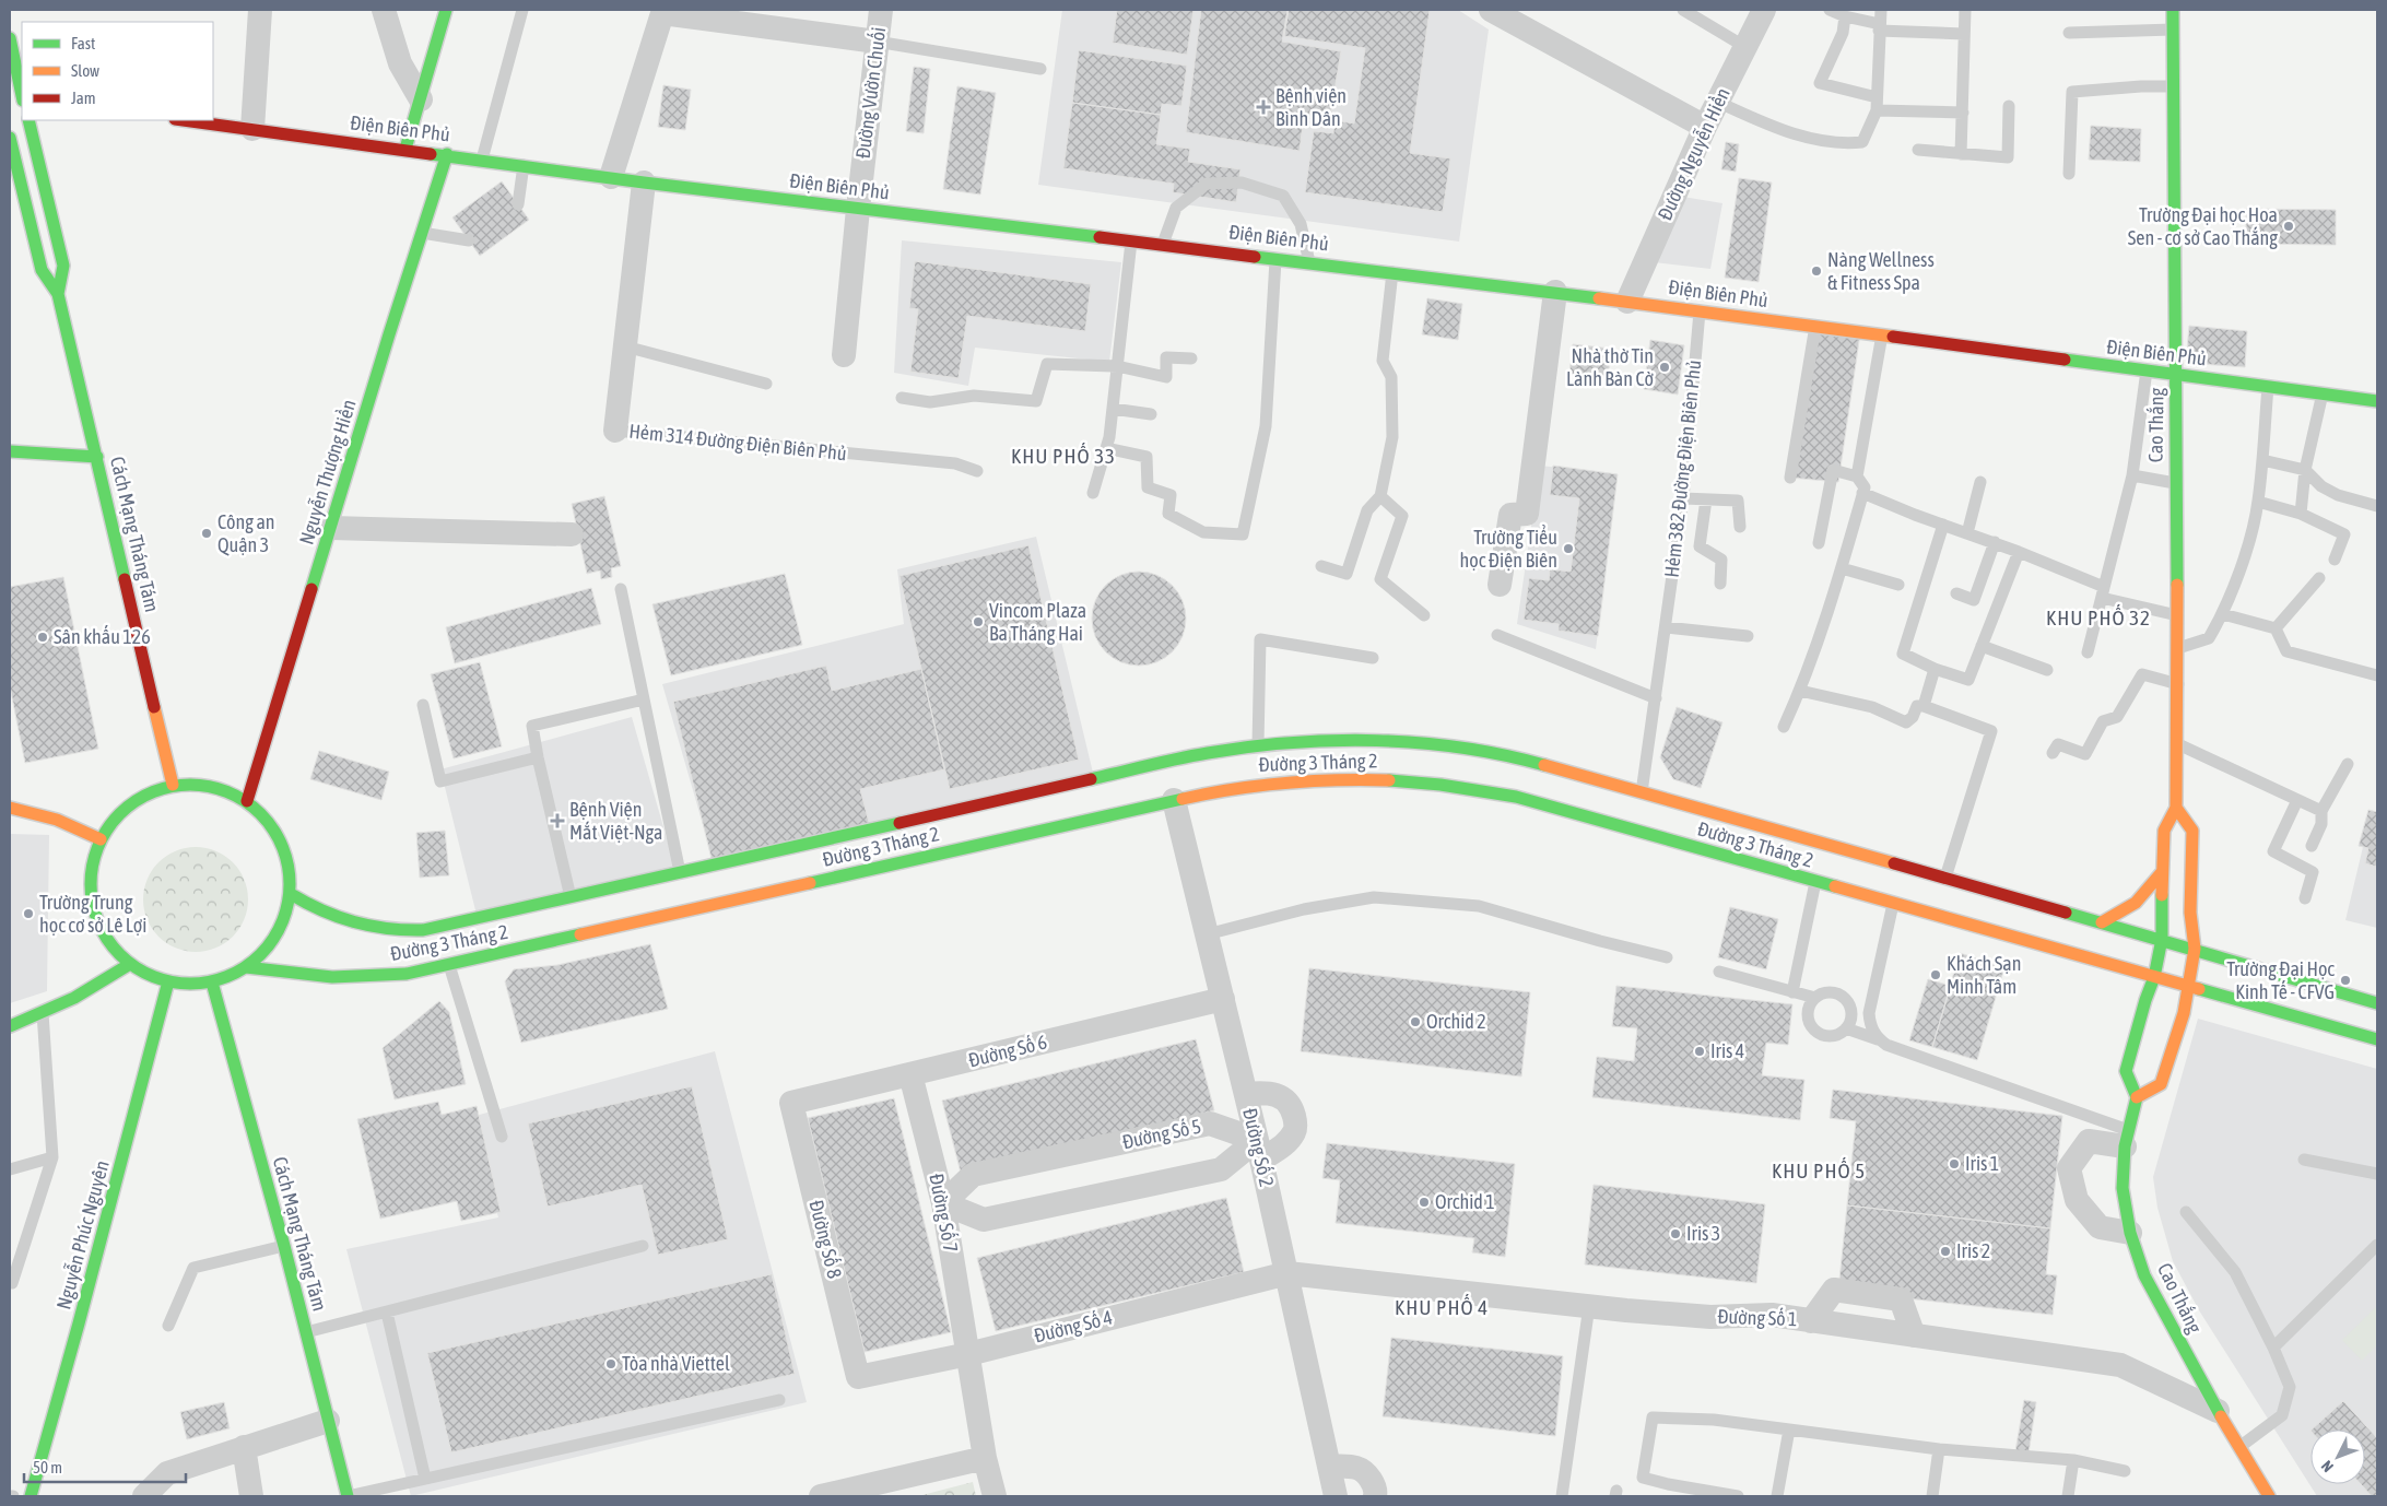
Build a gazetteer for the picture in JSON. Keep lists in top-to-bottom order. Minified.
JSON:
{"streets":{"main road":["Điện Biên Phủ","Cao Thắng","Nguyễn Thượng Hiền","Cách Mạng Tháng Tám","Đường 3 Tháng 2","Nguyễn Phúc Nguyên"],"street":["Đường Vườn Chuối","Đường Nguyễn Hiền","Hẻm 314 Đường Điện Biên Phủ","Đường Số 6","Đường Số 5","Đường Số 2","Đường Số 7","Đường Số 8","Đường Số 1","Đường Số 4"],"lane":["Hẻm 382 Đường Điện Biên Phủ"]},"crossings":[["Đường Vườn Chuối","Điện Biên Phủ"],["Điện Biên Phủ","Đường Nguyễn Hiền"],["Điện Biên Phủ","Cao Thắng"],["Điện Biên Phủ","Hẻm 314 Đường Điện Biên Phủ"],["Điện Biên Phủ","Hẻm 382 Đường Điện Biên Phủ"],["Điện Biên Phủ","Nguyễn Thượng Hiền"],["Cao Thắng","Đường 3 Tháng 2"],["Cao Thắng","Đường Số 1"],["Hẻm 382 Đường Điện Biên Phủ","Đường 3 Tháng 2"],["Đường 3 Tháng 2","Đường Số 2"],["Đường Số 6","Đường Số 2"],["Đường Số 6","Đường Số 7"],["Đường Số 6","Đường Số 8"],["Đường Số 5","Đường Số 2"],["Đường Số 5","Đường Số 7"],["Đường Số 2","Đường Số 1"],["Đường Số 2","Đường Số 4"],["Đường Số 7","Đường Số 4"],["Đường Số 8","Đường Số 4"],["Đường Số 1","Đường Số 4"]],"districts":["KHU PHỐ 33","KHU PHỐ 32","KHU PHỐ 5","KHU PHỐ 4"],"places":{"health":["Bệnh viện Bình Dân","Bệnh Viện Mắt Việt-Nga"],"other":["Trường Đại học Hoa Sen - cơ sở Cao Thắng","Nàng Wellness & Fitness Spa","Nhà thờ Tin Lành Bàn Cờ","Công an Quận 3","Trường Tiểu học Điện Biên","Vincom Plaza Ba Tháng Hai","Sân khấu 126","Trường Trung học cơ sở Lê Lợi","Khách Sạn Minh Tâm","Trường Đại Học Kinh Tế - CFVG","Orchid 2","Iris 4","Iris 1","Orchid 1","Iris 3","Iris 2","Tòa nhà Viettel"]},"legend":["Fast","Slow","Jam"],"scale_bar":"50 m","north":"bottom left"}
